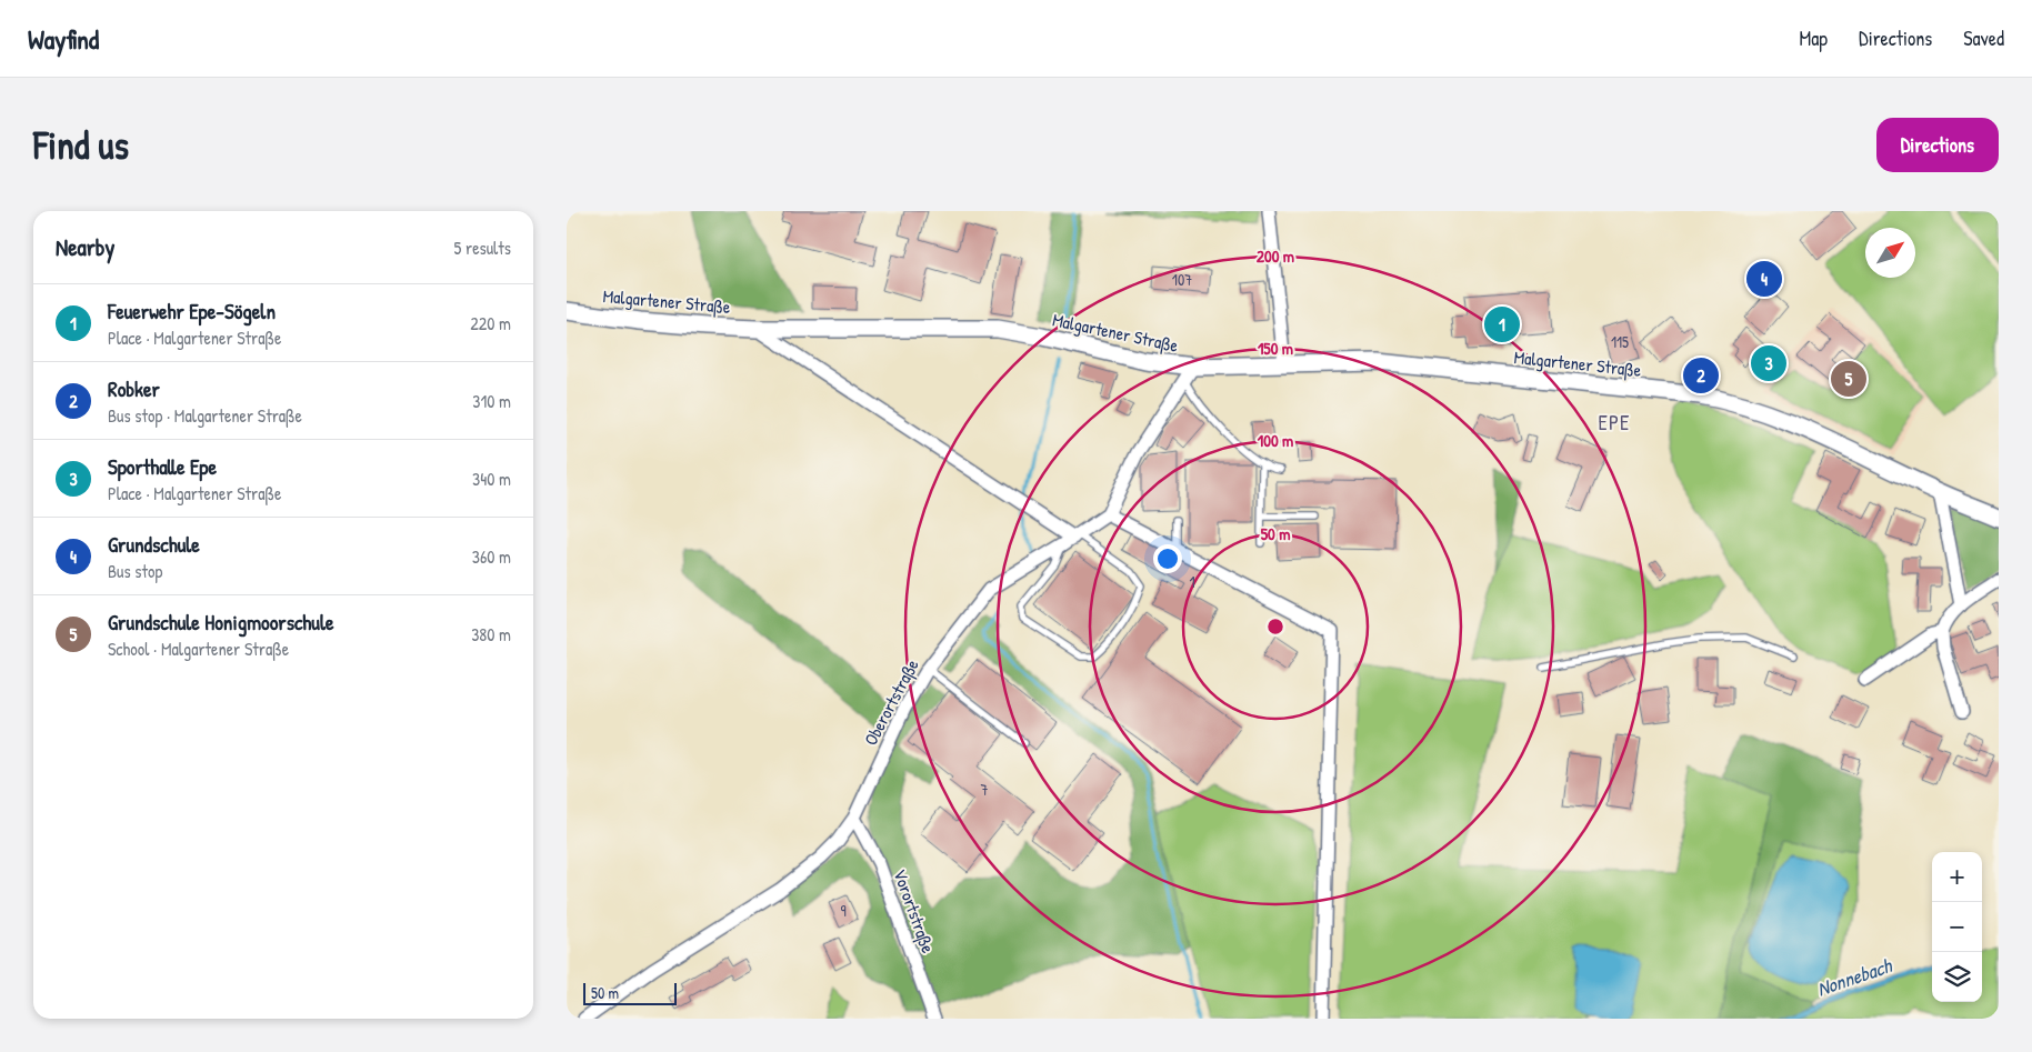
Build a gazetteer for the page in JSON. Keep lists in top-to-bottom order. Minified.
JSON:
{"streets":{"street":["Malgartener Straße","Oberortstraße","Vorortstraße"]},"crossings":[["Malgartener Straße","Oberortstraße"],["Oberortstraße","Vorortstraße"]],"districts":["EPE"],"water":["Nonnebach"],"house_numbers":["107","115","1","7","9"],"scale_bar":"50 m","north":"top right","page":{"header":"Wayfind","nav":["Map","Directions","Saved"],"buttons":"Directions","title":"Find us","heading":["Nearby","5 results"],"pins":["4","1","3","2","5"],"list":[{"mark":"1","name":"Feuerwehr Epe-Sögeln","note":"Place · Malgartener Straße","value":"220 m"},{"mark":"2","name":"Robker","note":"Bus stop · Malgartener Straße","value":"310 m"},{"mark":"3","name":"Sporthalle Epe","note":"Place · Malgartener Straße","value":"340 m"},{"mark":"4","name":"Grundschule","note":"Bus stop","value":"360 m"},{"mark":"5","name":"Grundschule Honigmoorschule","note":"School · Malgartener Straße","value":"380 m"}],"map_buttons":["+","−"],"scale":"50 m"},"rings":["200 m","150 m","100 m","50 m"]}
